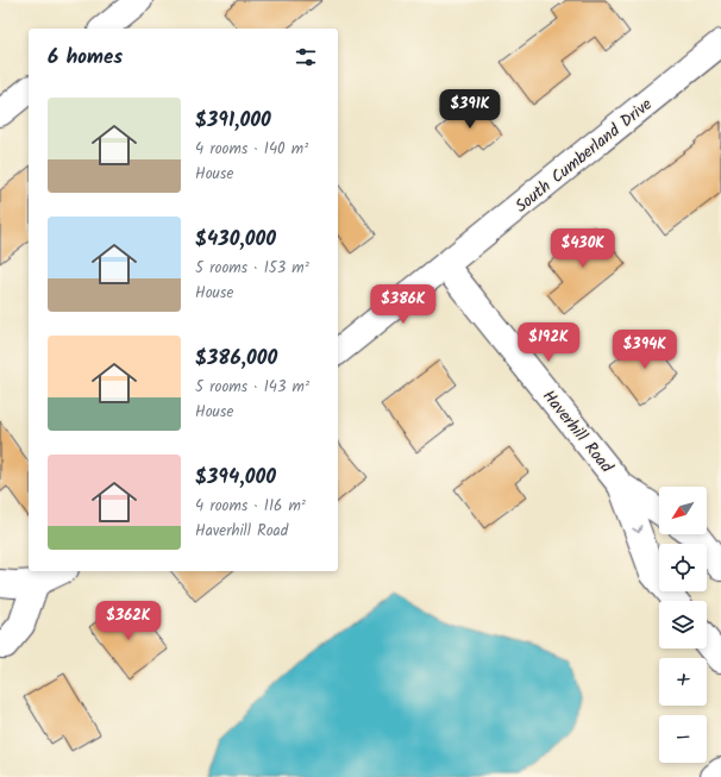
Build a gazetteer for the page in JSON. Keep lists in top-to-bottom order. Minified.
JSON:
{"streets":{"street":["South Cumberland Drive","Haverhill Road"]},"crossings":[["South Cumberland Drive","Haverhill Road"]],"north":"bottom left","page":{"heading":"6 homes","list":[{"name":"$391,000","note":"4 rooms · 140 m² · House"},{"name":"$430,000","note":"5 rooms · 153 m² · House"},{"name":"$386,000","note":"5 rooms · 143 m² · House"},{"name":"$394,000","note":"4 rooms · 116 m² · Haverhill Road"}],"price":["$391K","$430K","$386K","$192K","$394K","$362K"],"map_buttons":["+","−"]}}
